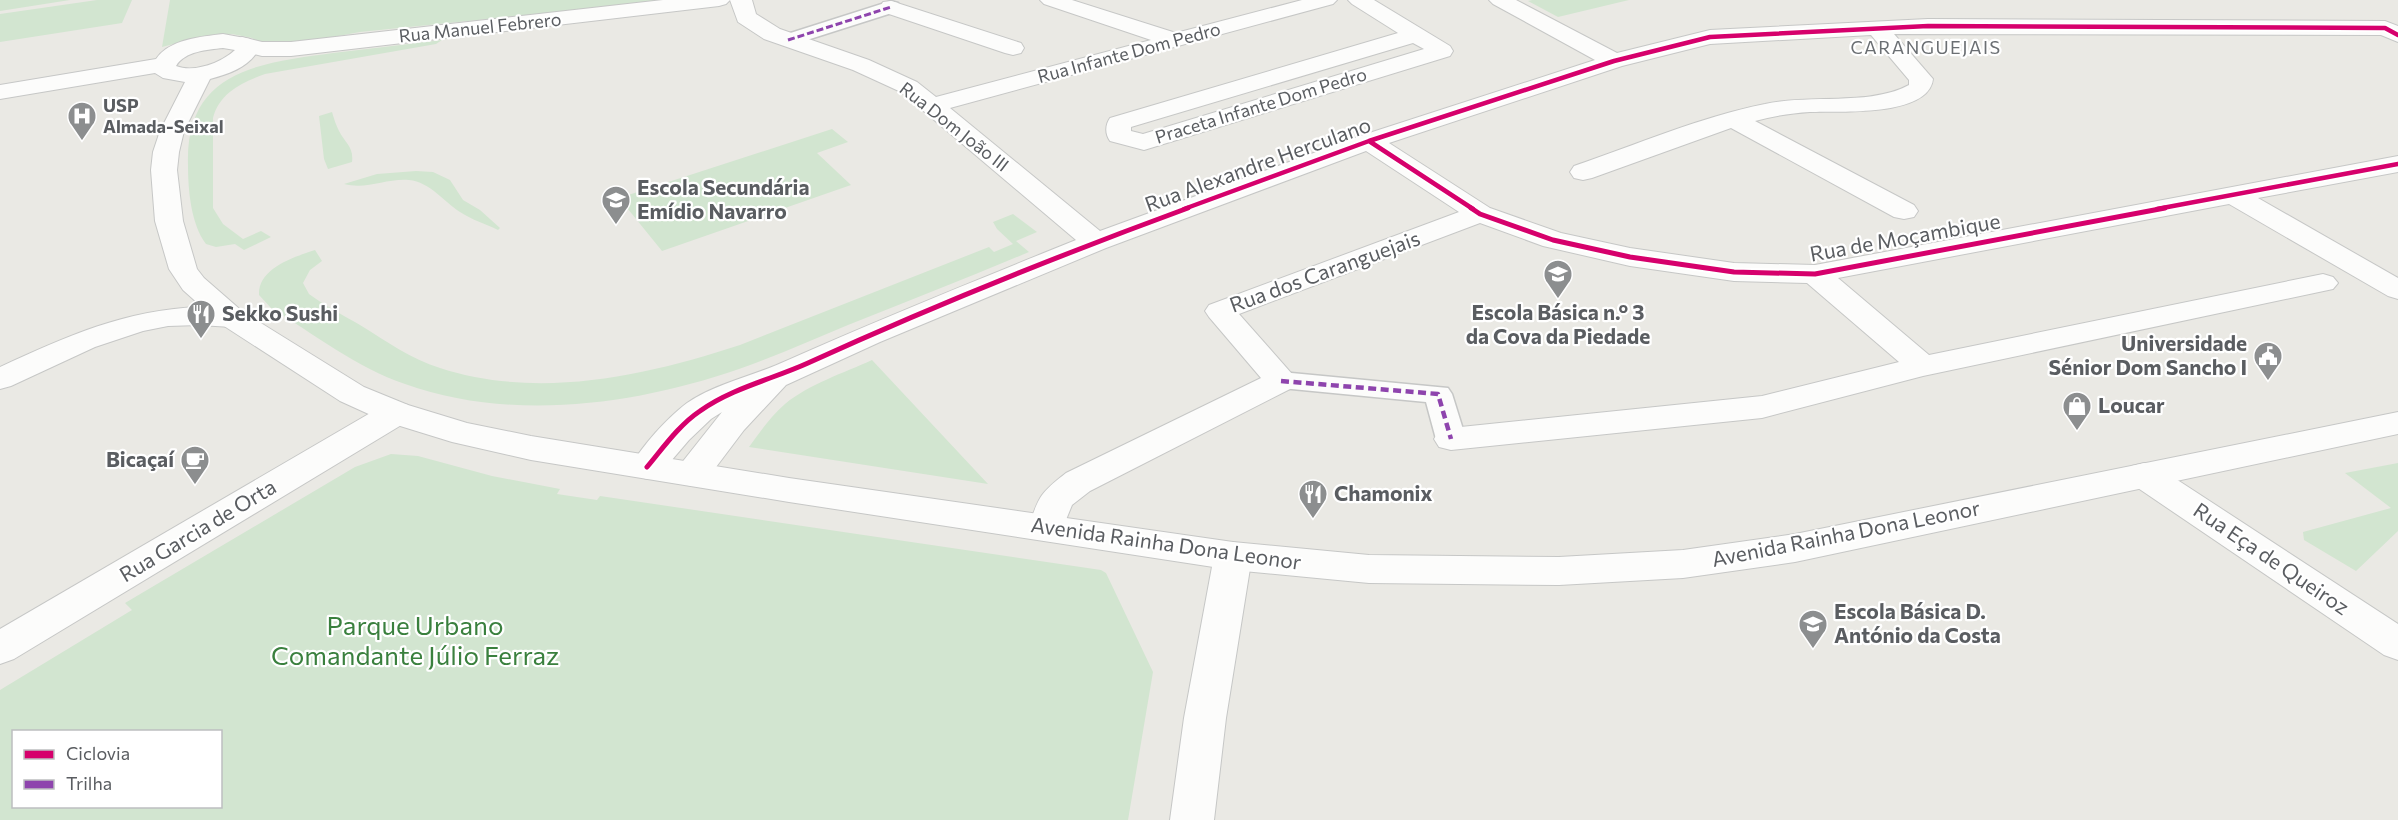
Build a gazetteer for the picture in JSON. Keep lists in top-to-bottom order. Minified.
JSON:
{"streets":{"street":["Rua Manuel Febrero","Rua Infante Dom Pedro","Praceta Infante Dom Pedro","Rua Dom João III","Rua Alexandre Herculano","Rua de Moçambique","Rua dos Caranguejais","Rua Garcia de Orta","Avenida Rainha Dona Leonor","Rua Eça de Queiroz"]},"crossings":[["Rua Infante Dom Pedro","Rua Dom João III"],["Rua Dom João III","Rua Alexandre Herculano"],["Rua Alexandre Herculano","Rua de Moçambique"],["Rua Alexandre Herculano","Avenida Rainha Dona Leonor"],["Rua de Moçambique","Rua dos Caranguejais"],["Rua Garcia de Orta","Avenida Rainha Dona Leonor"],["Avenida Rainha Dona Leonor","Rua Eça de Queiroz"]],"districts":["CARANGUEJAIS"],"parks":["Parque Urbano Comandante Júlio Ferraz"],"places":{"hospital":["USP Almada-Seixal"],"school or university":["Escola Secundária Emídio Navarro","Escola Básica n.º 3 da Cova da Piedade","Escola Básica D. António da Costa"],"restaurant":["Sekko Sushi","Chamonix"],"public building":["Universidade Sénior Dom Sancho I"],"shop":["Loucar"],"cafe":["Bicaçaí"]},"legend":["Ciclovia","Trilha"]}
